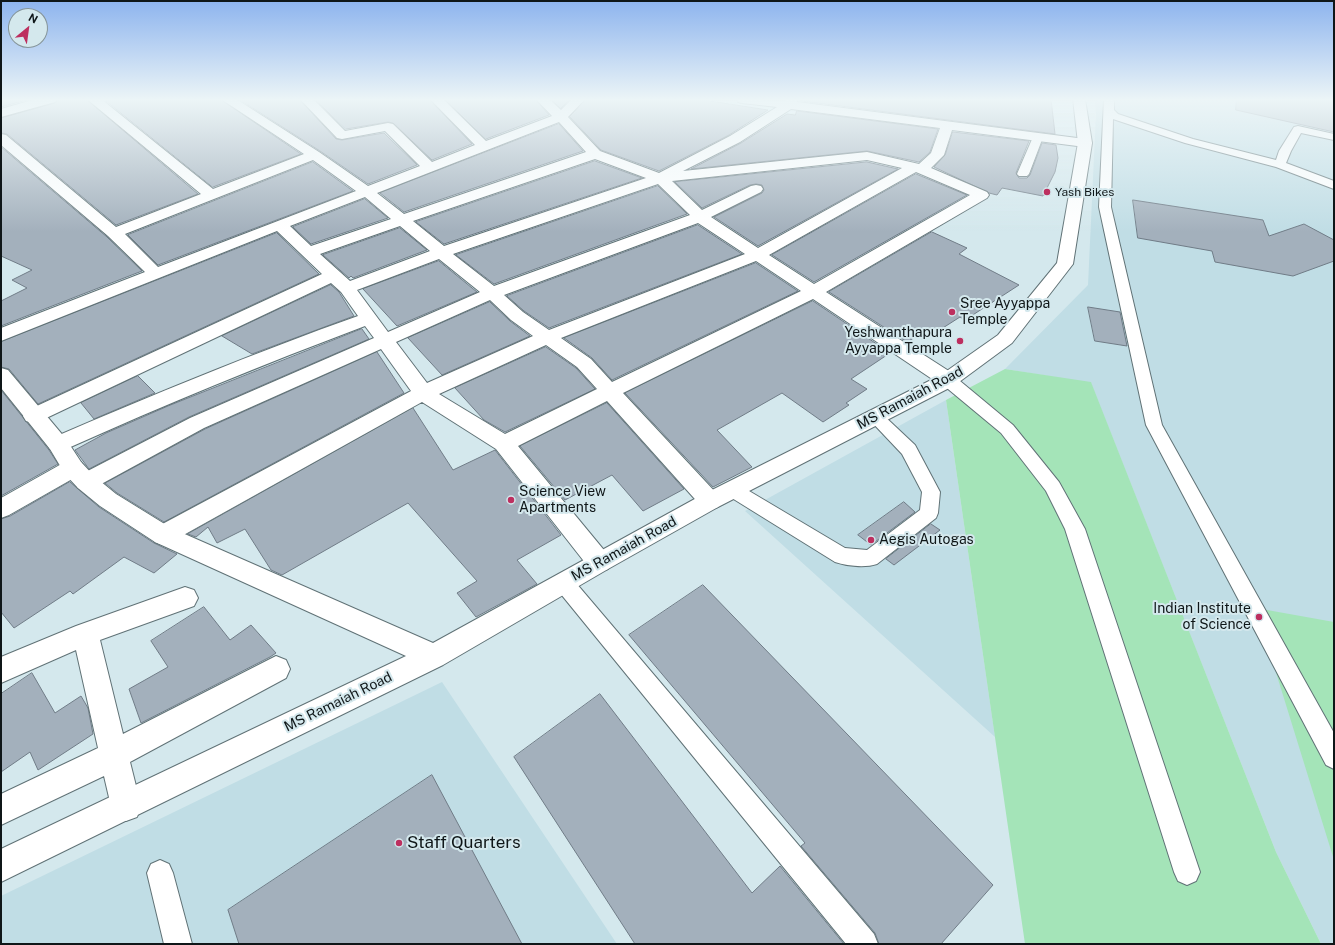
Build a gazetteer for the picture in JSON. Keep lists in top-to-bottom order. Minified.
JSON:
{"streets":{"street":["MS Ramaiah Road"]},"places":["Yash Bikes","Sree Ayyappa Temple","Yeshwanthapura Ayyappa Temple","Science View Apartments","Aegis Autogas","Indian Institute of Science","Staff Quarters"],"north":"top right"}
